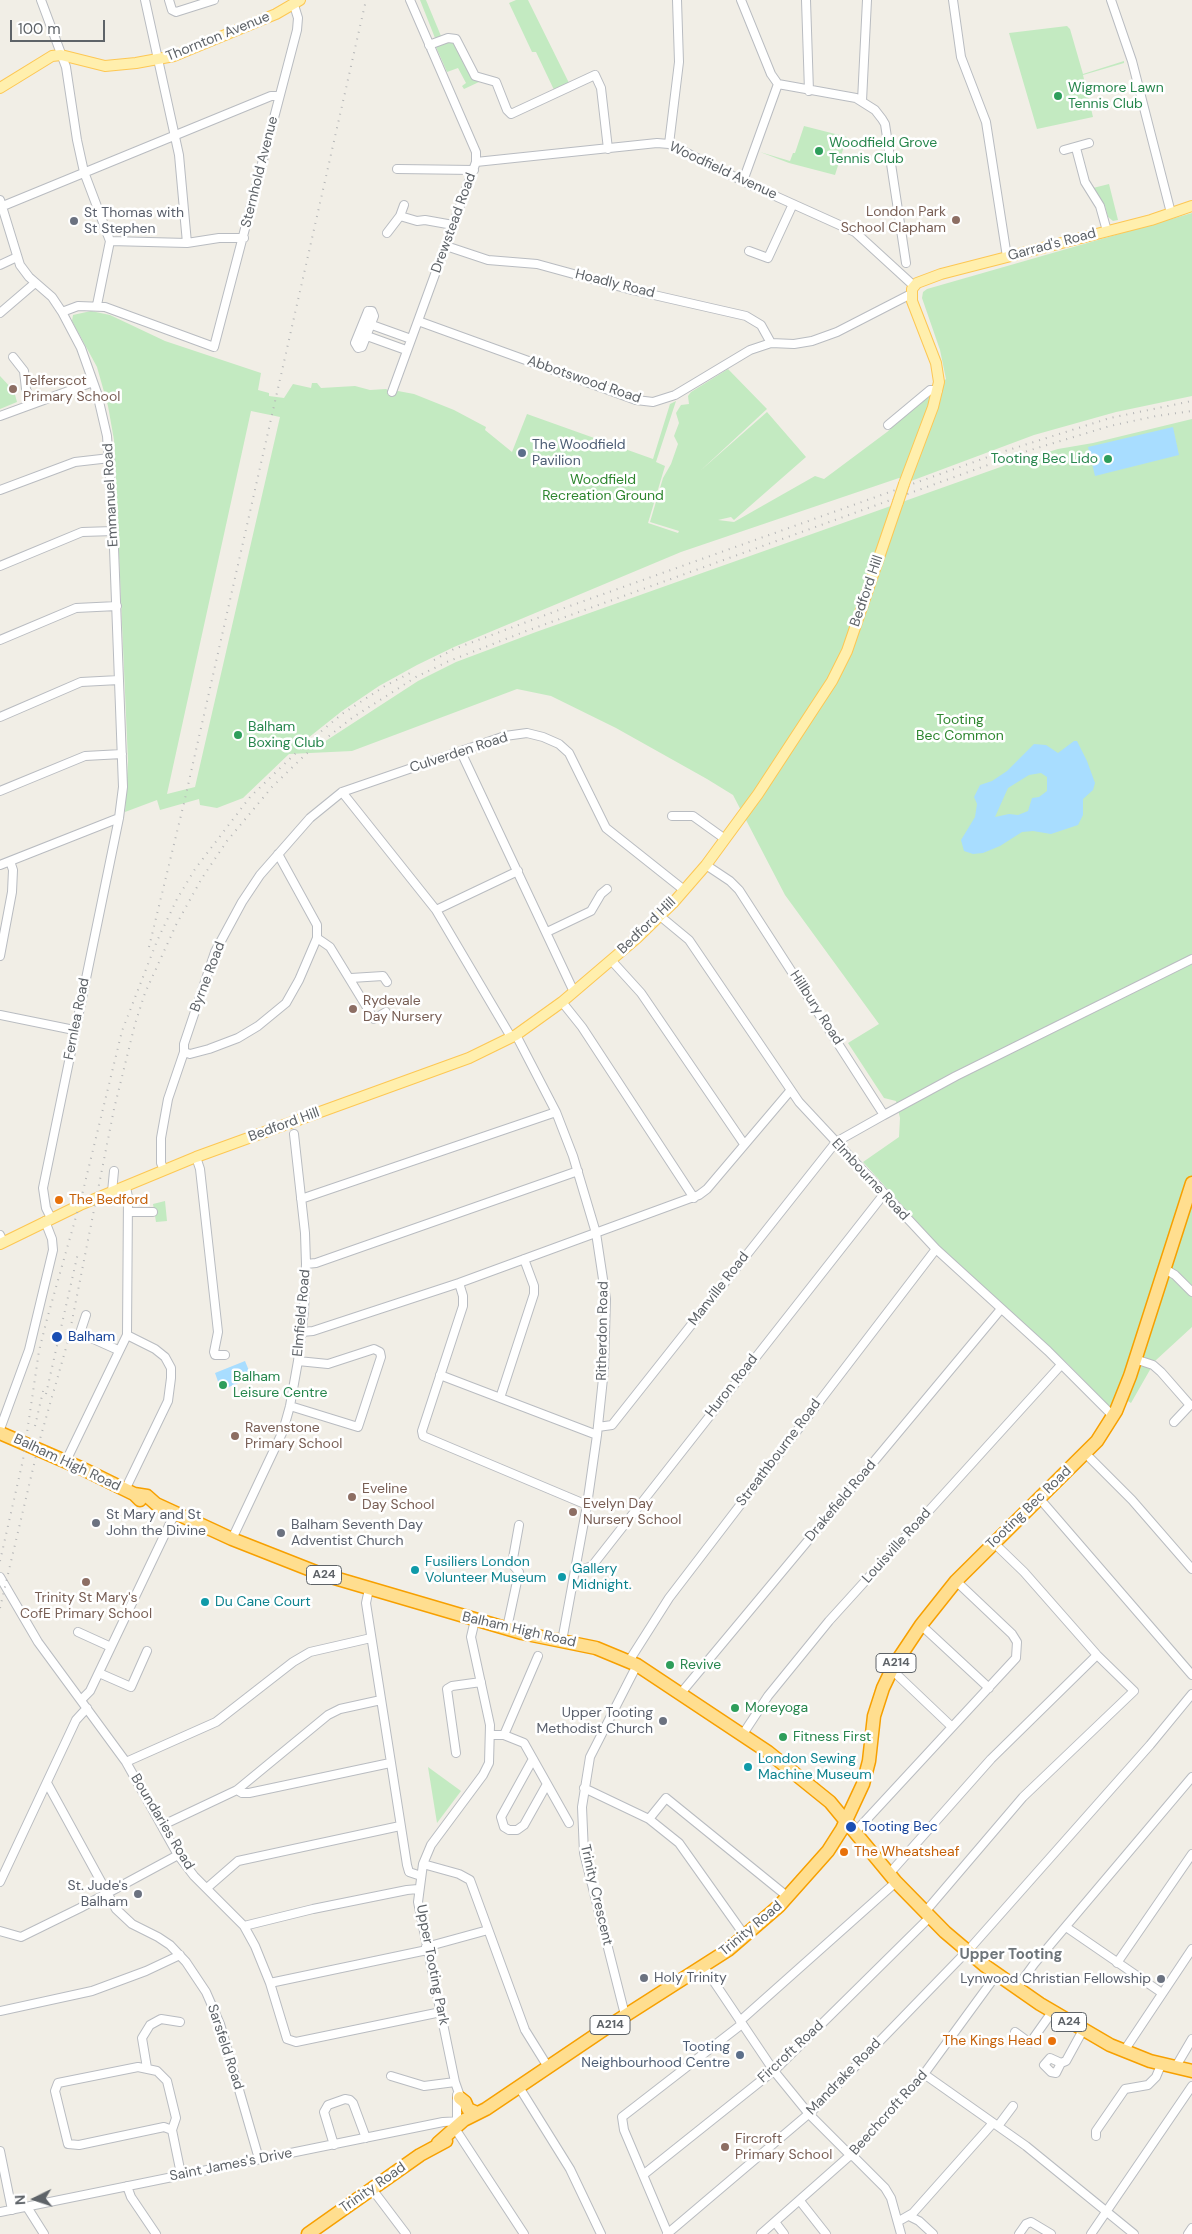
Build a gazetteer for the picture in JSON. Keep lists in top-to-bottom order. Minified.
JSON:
{"streets":{"highway":["Balham High Road","Tooting Bec Road","A24","A214","Trinity Road"],"main road":["Thornton Avenue","Garrad's Road","Bedford Hill"],"street":["Woodfield Avenue","Sternhold Avenue","Drewstead Road","Hoadly Road","Abbotswood Road","Emmanuel Road","Culverden Road","Byrne Road","Hillbury Road","Fernlea Road","Elmbourne Road","Manville Road","Elmfield Road","Ritherdon Road","Huron Road","Streathbourne Road","Drakefield Road","Louisville Road","Boundaries Road","Trinity Crescent","Upper Tooting Park","Sarsfeld Road","Fircroft Road","Mandrake Road","Beechcroft Road","Saint James's Drive"]},"crossings":[["Thornton Avenue","Sternhold Avenue"],["Woodfield Avenue","Drewstead Road"],["Woodfield Avenue","Garrad's Road"],["Woodfield Avenue","Abbotswood Road"],["Woodfield Avenue","Bedford Hill"],["Drewstead Road","Hoadly Road"],["Drewstead Road","Abbotswood Road"],["Garrad's Road","Abbotswood Road"],["Garrad's Road","Bedford Hill"],["Hoadly Road","Abbotswood Road"],["Abbotswood Road","Bedford Hill"],["Emmanuel Road","Fernlea Road"],["Bedford Hill","Culverden Road"],["Bedford Hill","Byrne Road"],["Bedford Hill","Hillbury Road"],["Bedford Hill","Fernlea Road"],["Bedford Hill","Elmbourne Road"],["Bedford Hill","Ritherdon Road"],["Culverden Road","Byrne Road"],["Culverden Road","Ritherdon Road"],["Byrne Road","Ritherdon Road"],["Elmbourne Road","Manville Road"],["Elmbourne Road","Huron Road"],["Elmbourne Road","Streathbourne Road"],["Elmbourne Road","Drakefield Road"],["Elmbourne Road","Tooting Bec Road"],["Elmbourne Road","Louisville Road"],["Manville Road","Ritherdon Road"],["Elmfield Road","Balham High Road"],["Ritherdon Road","Huron Road"],["Ritherdon Road","Balham High Road"],["Streathbourne Road","Balham High Road"],["Streathbourne Road","Trinity Crescent"],["Balham High Road","Drakefield Road"],["Balham High Road","Tooting Bec Road"],["Balham High Road","Louisville Road"],["Balham High Road","A24"],["Balham High Road","Trinity Crescent"],["Balham High Road","Trinity Road"],["Balham High Road","Upper Tooting Park"],["Tooting Bec Road","A24"],["Tooting Bec Road","Trinity Road"],["A24","Trinity Road"],["A24","Fircroft Road"],["A24","Mandrake Road"],["A24","Beechcroft Road"],["Boundaries Road","Upper Tooting Park"],["Trinity Crescent","Trinity Road"],["Trinity Road","Upper Tooting Park"],["Trinity Road","Saint James's Drive"],["Upper Tooting Park","Saint James's Drive"],["Sarsfeld Road","Saint James's Drive"]],"districts":["Upper Tooting"],"parks":["Woodfield Recreation Ground","Tooting Bec Common"],"places":["Wigmore Lawn Tennis Club","Woodfield Grove Tennis Club","London Park School Clapham","St Thomas with St Stephen","Telferscot Primary School","The Woodfield Pavilion","Tooting Bec Lido","Balham Boxing Club","Rydevale Day Nursery","The Bedford","Balham","Balham Leisure Centre","Ravenstone Primary School","Eveline Day School","Evelyn Day Nursery School","St Mary and St John the Divine","Balham Seventh Day Adventist Church","Fusiliers London Volunteer Museum","Gallery Midnight.","Trinity St Mary's CofE Primary School","Du Cane Court","Revive","Moreyoga","Upper Tooting Methodist Church","Fitness First","London Sewing Machine Museum","Tooting Bec","The Wheatsheaf","St. Jude's Balham","Holy Trinity","Lynwood Christian Fellowship","The Kings Head","Tooting Neighbourhood Centre","Fircroft Primary School"],"scale_bar":"100 m","north":"left"}
